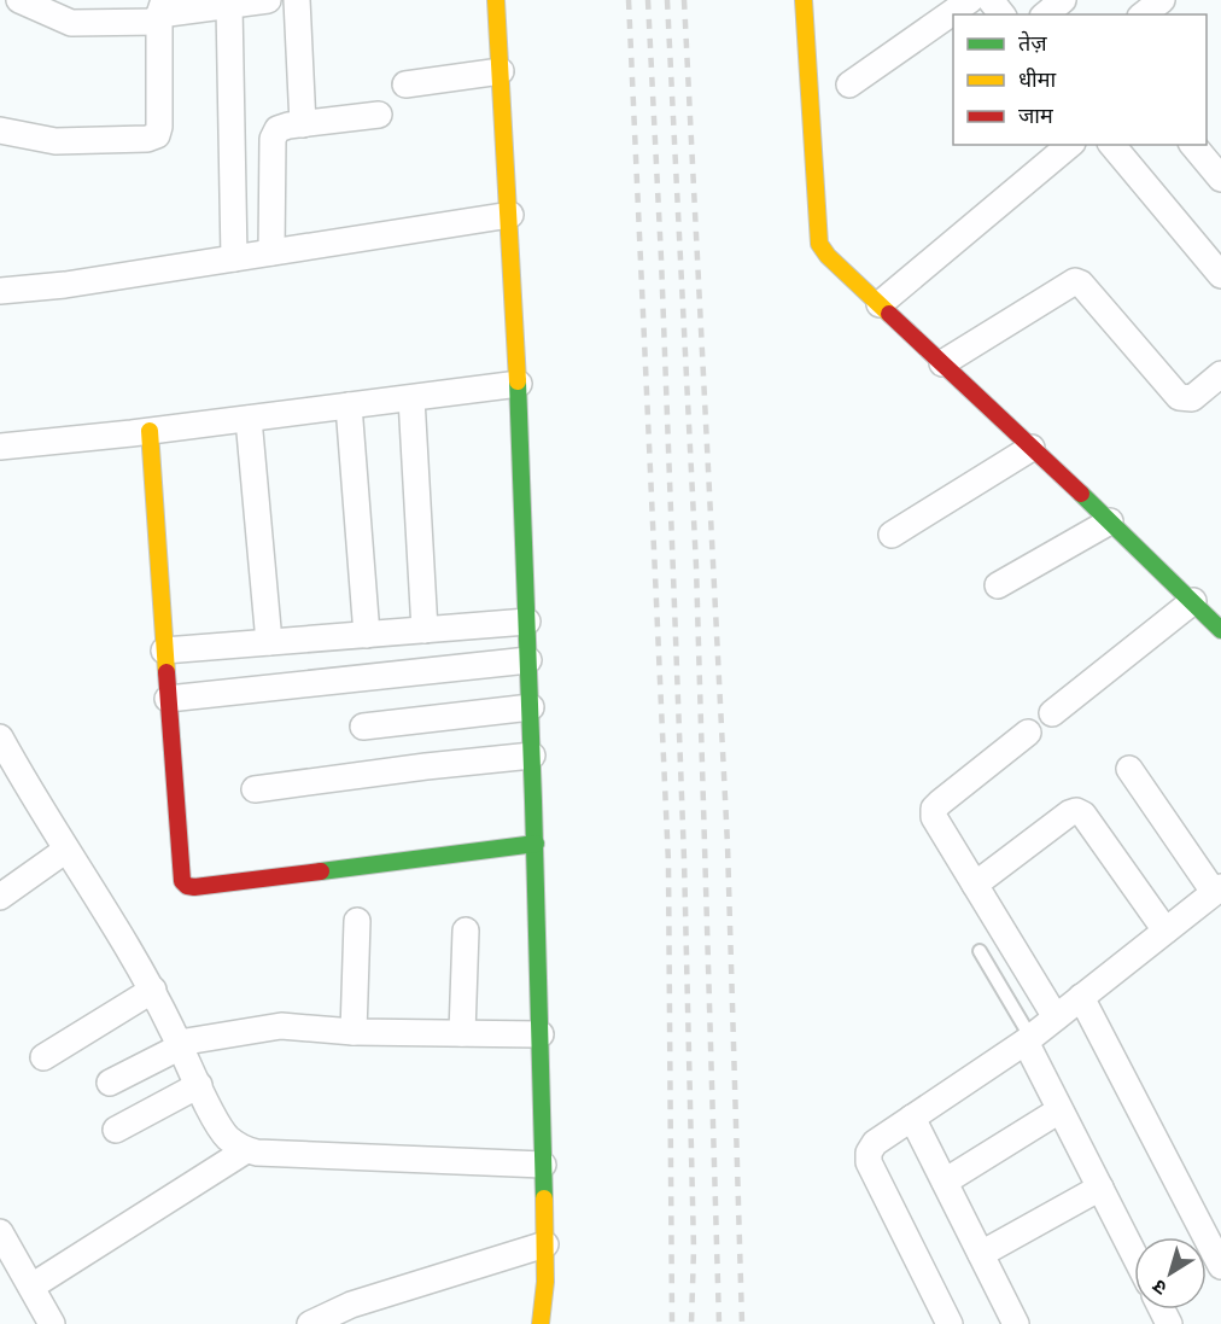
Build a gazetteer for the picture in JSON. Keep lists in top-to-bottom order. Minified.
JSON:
{"legend":["तेज़","धीमा","जाम"],"north":"bottom left"}
